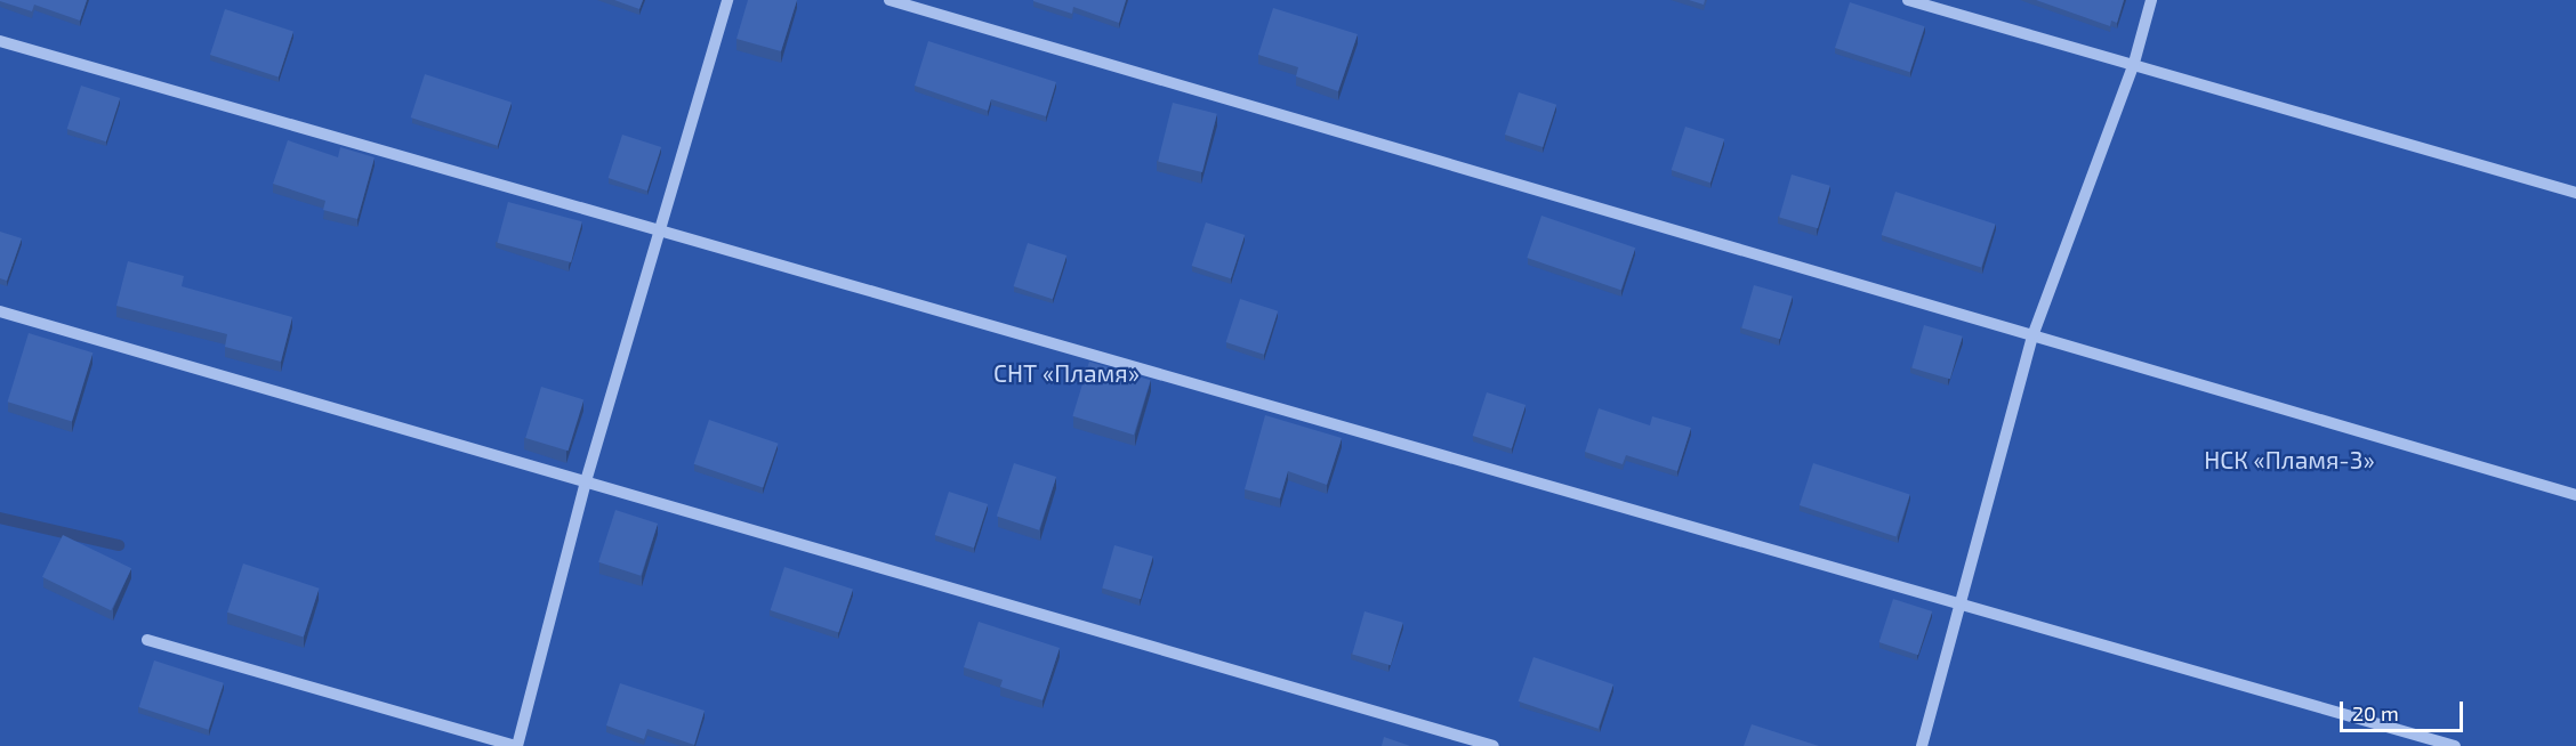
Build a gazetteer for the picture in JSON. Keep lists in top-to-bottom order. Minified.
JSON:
{"parks":["СНТ «Пламя»","НСК «Пламя-3»"],"scale_bar":"20 m"}
